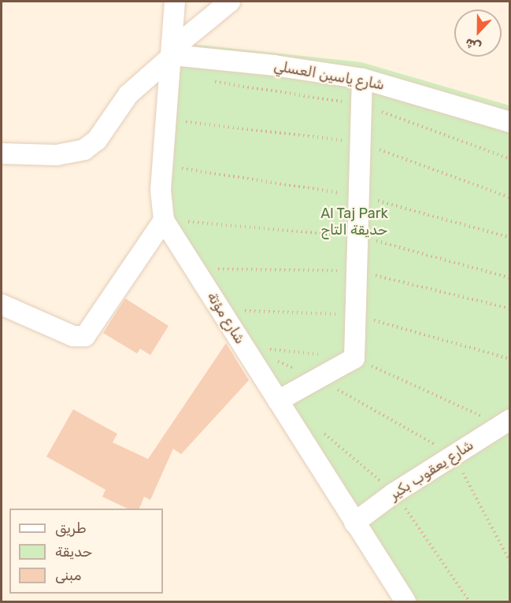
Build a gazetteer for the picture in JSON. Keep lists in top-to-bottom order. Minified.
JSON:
{"streets":{"street":["شارع ياسين العسلي","شارع مؤتة","شارع يعقوب بكير"]},"crossings":[["شارع ياسين العسلي","شارع مؤتة"],["شارع مؤتة","شارع يعقوب بكير"]],"parks":["Al Taj Park حديقة التاج"],"legend":["طريق","حديقة","مبنى"],"north":"bottom"}
